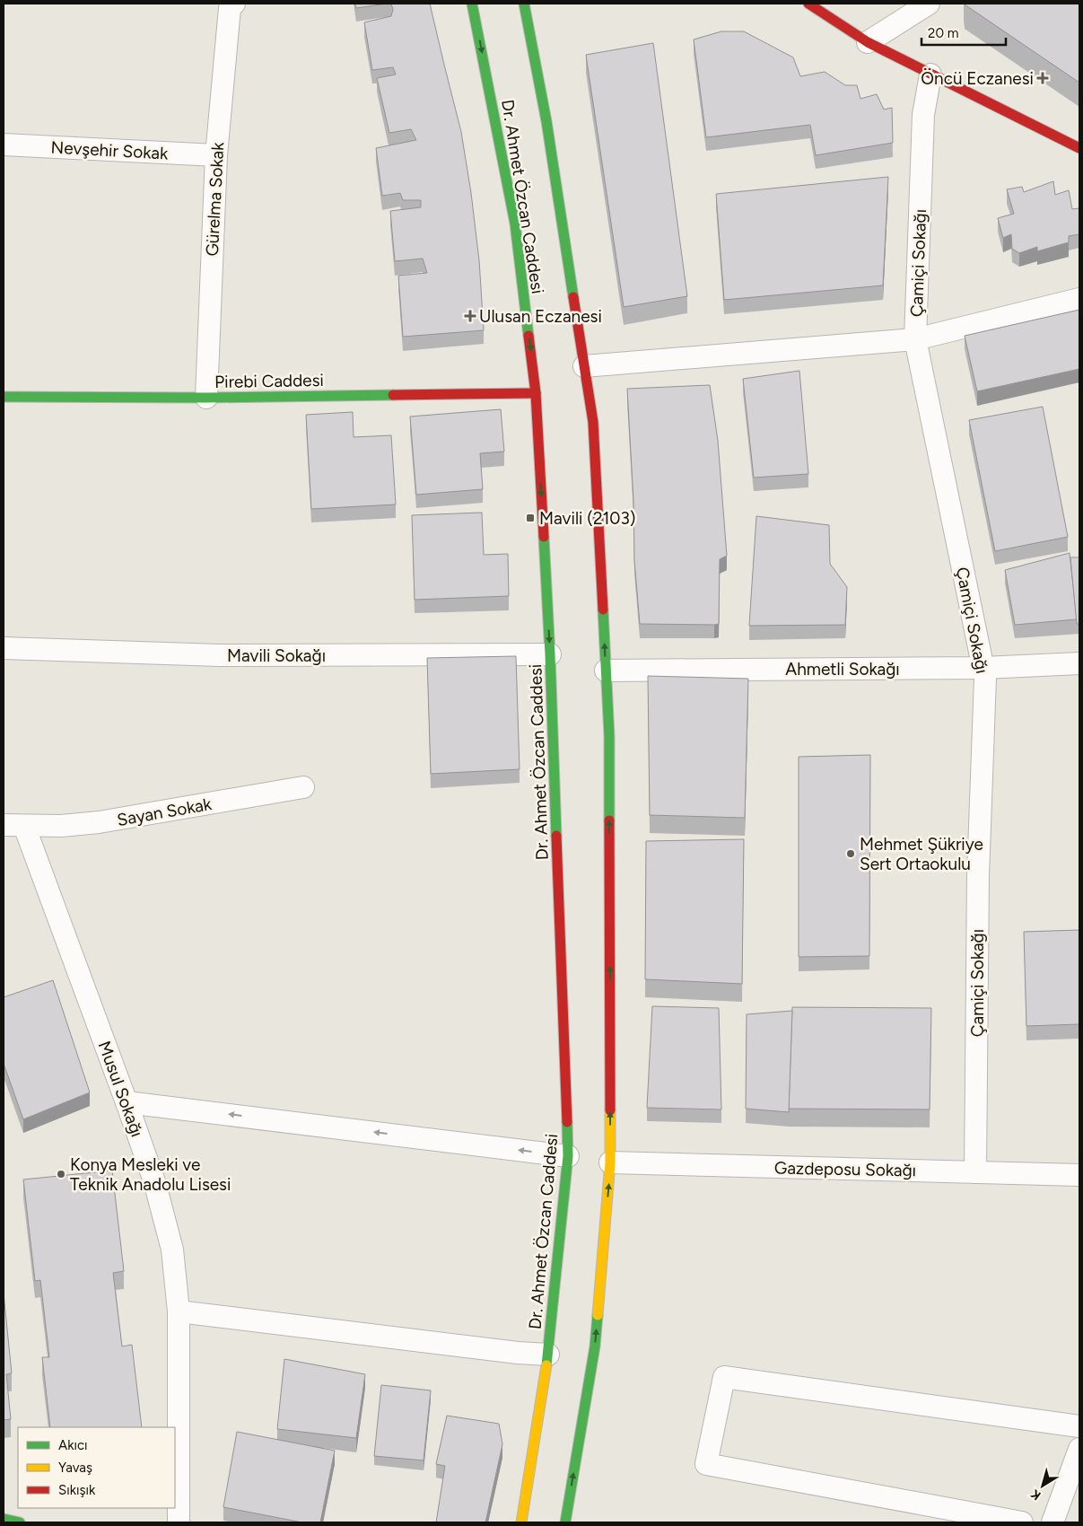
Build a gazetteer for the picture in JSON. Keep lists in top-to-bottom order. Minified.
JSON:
{"streets":{"main road":["Dr. Ahmet Özcan Caddesi","Pirebi Caddesi"],"street":["Nevşehir Sokak","Gürelma Sokak","Çamiçi Sokağı","Mavili Sokağı","Ahmetli Sokağı","Sayan Sokak","Musul Sokağı","Gazdeposu Sokağı"]},"crossings":[["Nevşehir Sokak","Gürelma Sokak"],["Dr. Ahmet Özcan Caddesi","Pirebi Caddesi"],["Dr. Ahmet Özcan Caddesi","Mavili Sokağı"],["Dr. Ahmet Özcan Caddesi","Ahmetli Sokağı"],["Dr. Ahmet Özcan Caddesi","Gazdeposu Sokağı"],["Gürelma Sokak","Pirebi Caddesi"],["Çamiçi Sokağı","Ahmetli Sokağı"],["Çamiçi Sokağı","Gazdeposu Sokağı"],["Sayan Sokak","Musul Sokağı"]],"places":{"health":["Öncü Eczanesi","Ulusan Eczanesi"],"transit":["Mavili (2103)"],"other":["Mehmet Şükriye Sert Ortaokulu","Konya Mesleki ve Teknik Anadolu Lisesi"]},"legend":["Akıcı","Yavaş","Sıkışık"],"scale_bar":"20 m","north":"bottom left"}
